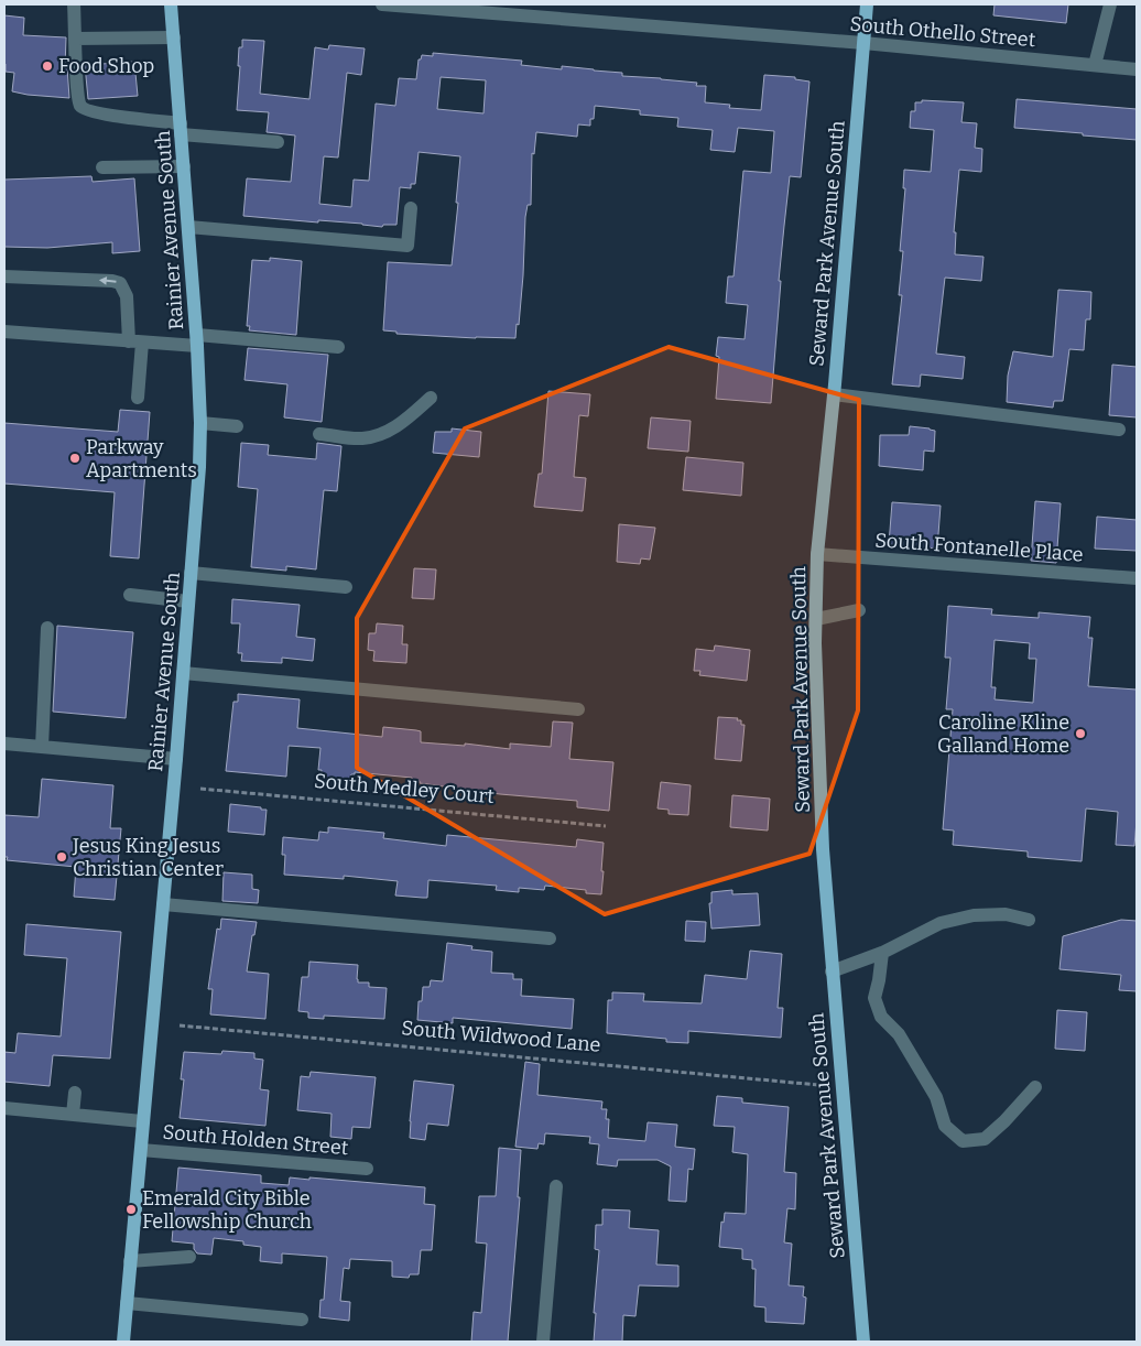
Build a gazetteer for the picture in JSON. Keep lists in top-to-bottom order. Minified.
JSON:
{"streets":{"main road":["Rainier Avenue South","Seward Park Avenue South"],"street":["South Othello Street","South Fontanelle Place","South Holden Street"],"path":["South Medley Court","South Wildwood Lane"]},"crossings":[["South Othello Street","Seward Park Avenue South"],["Rainier Avenue South","South Holden Street"],["Seward Park Avenue South","South Fontanelle Place"]],"places":["Food Shop","Parkway Apartments","Caroline Kline Galland Home","Jesus King Jesus Christian Center","Emerald City Bible Fellowship Church"]}
